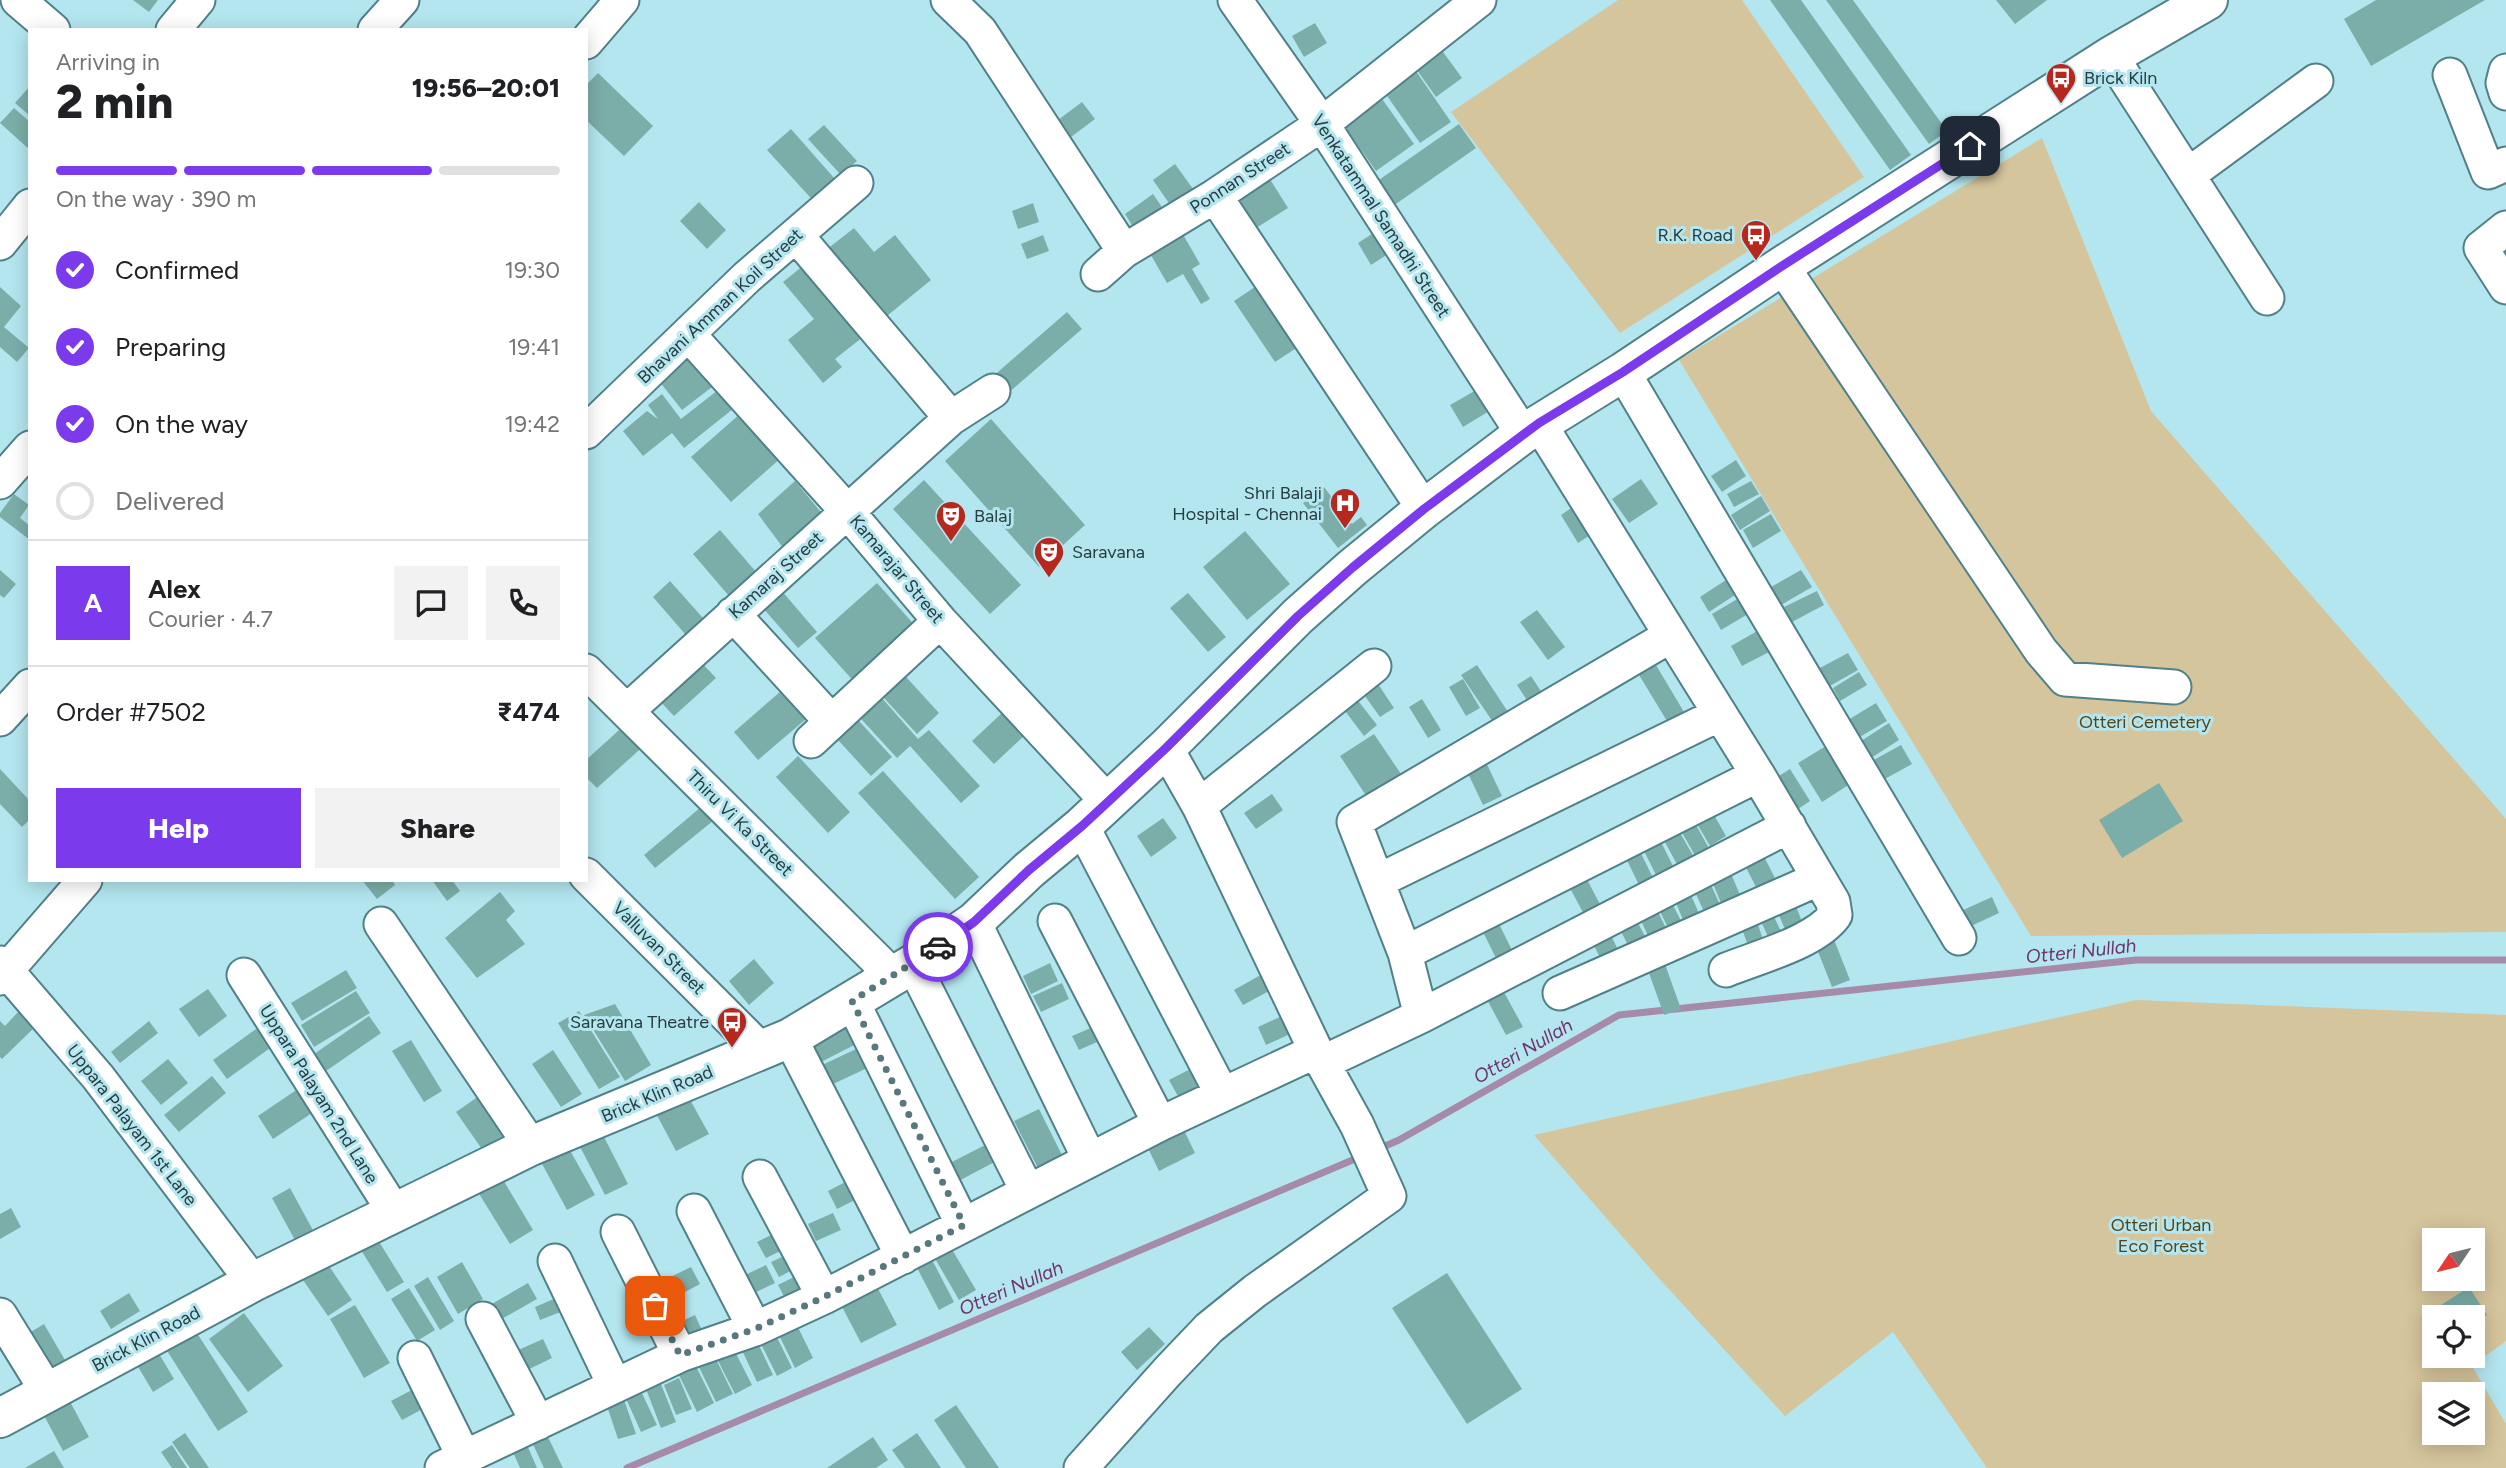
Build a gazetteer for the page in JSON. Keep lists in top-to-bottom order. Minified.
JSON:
{"streets":{"main road":["Brick Klin Road"],"street":["Ponnan Street","Venkatammal Samadhi Street","Bhavani Amman Koil Street","Kamarajar Street","Kamaraj Street","Thiru Vi Ka Street","Valluvan Street","Uppara Palayam 2nd Lane","Uppara Palayam 1st Lane"]},"crossings":[["Ponnan Street","Venkatammal Samadhi Street"],["Venkatammal Samadhi Street","Brick Klin Road"],["Bhavani Amman Koil Street","Kamarajar Street"],["Kamarajar Street","Kamaraj Street"],["Kamarajar Street","Brick Klin Road"],["Kamaraj Street","Thiru Vi Ka Street"],["Thiru Vi Ka Street","Brick Klin Road"],["Valluvan Street","Brick Klin Road"],["Uppara Palayam 2nd Lane","Brick Klin Road"],["Brick Klin Road","Uppara Palayam 1st Lane"]],"water":["Otteri Nullah"],"parks":["Otteri Cemetery","Otteri Urban Eco Forest"],"places":{"bus stop":["Brick Kiln","R.K. Road","Saravana Theatre"],"hospital":["Shri Balaji Hospital - Chennai"],"theatre":["Balaj","Saravana"]},"north":"bottom left","page":{"heading":["2 min","Arriving in","19:56–20:01"],"panel":["Alex","Courier · 4.7","Order #7502","₹474"],"bar":"On the way · 390 m","list":[["Confirmed","19:30"],["Preparing","19:41"],["On the way","19:42"],"Delivered"],"round":"A","buttons":["Help","Share"]}}
